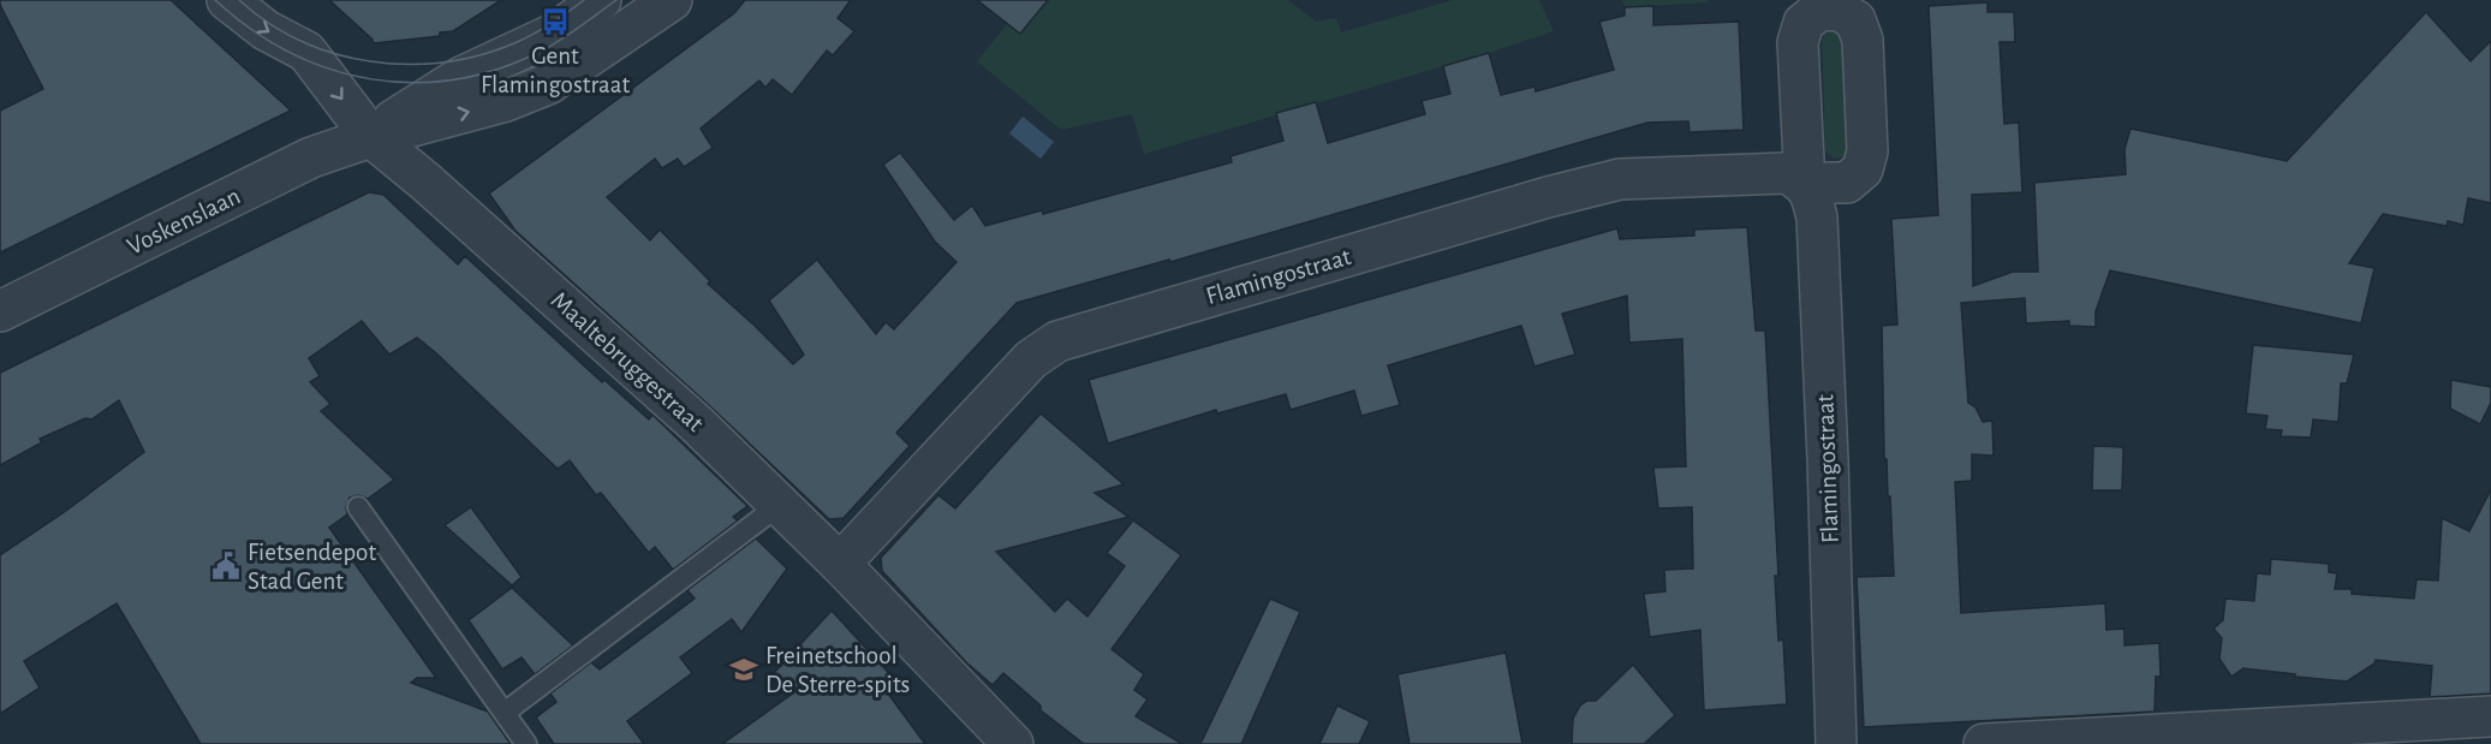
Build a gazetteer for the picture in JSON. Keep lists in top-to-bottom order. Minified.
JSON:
{"streets":{"street":["Voskenslaan","Flamingostraat","Maaltebruggestraat"]},"crossings":[["Voskenslaan","Maaltebruggestraat"],["Flamingostraat","Maaltebruggestraat"]],"places":{"bus stop":["Gent Flamingostraat"],"public building":["Fietsendepot Stad Gent"],"school or university":["Freinetschool De Sterre-spits"]}}
